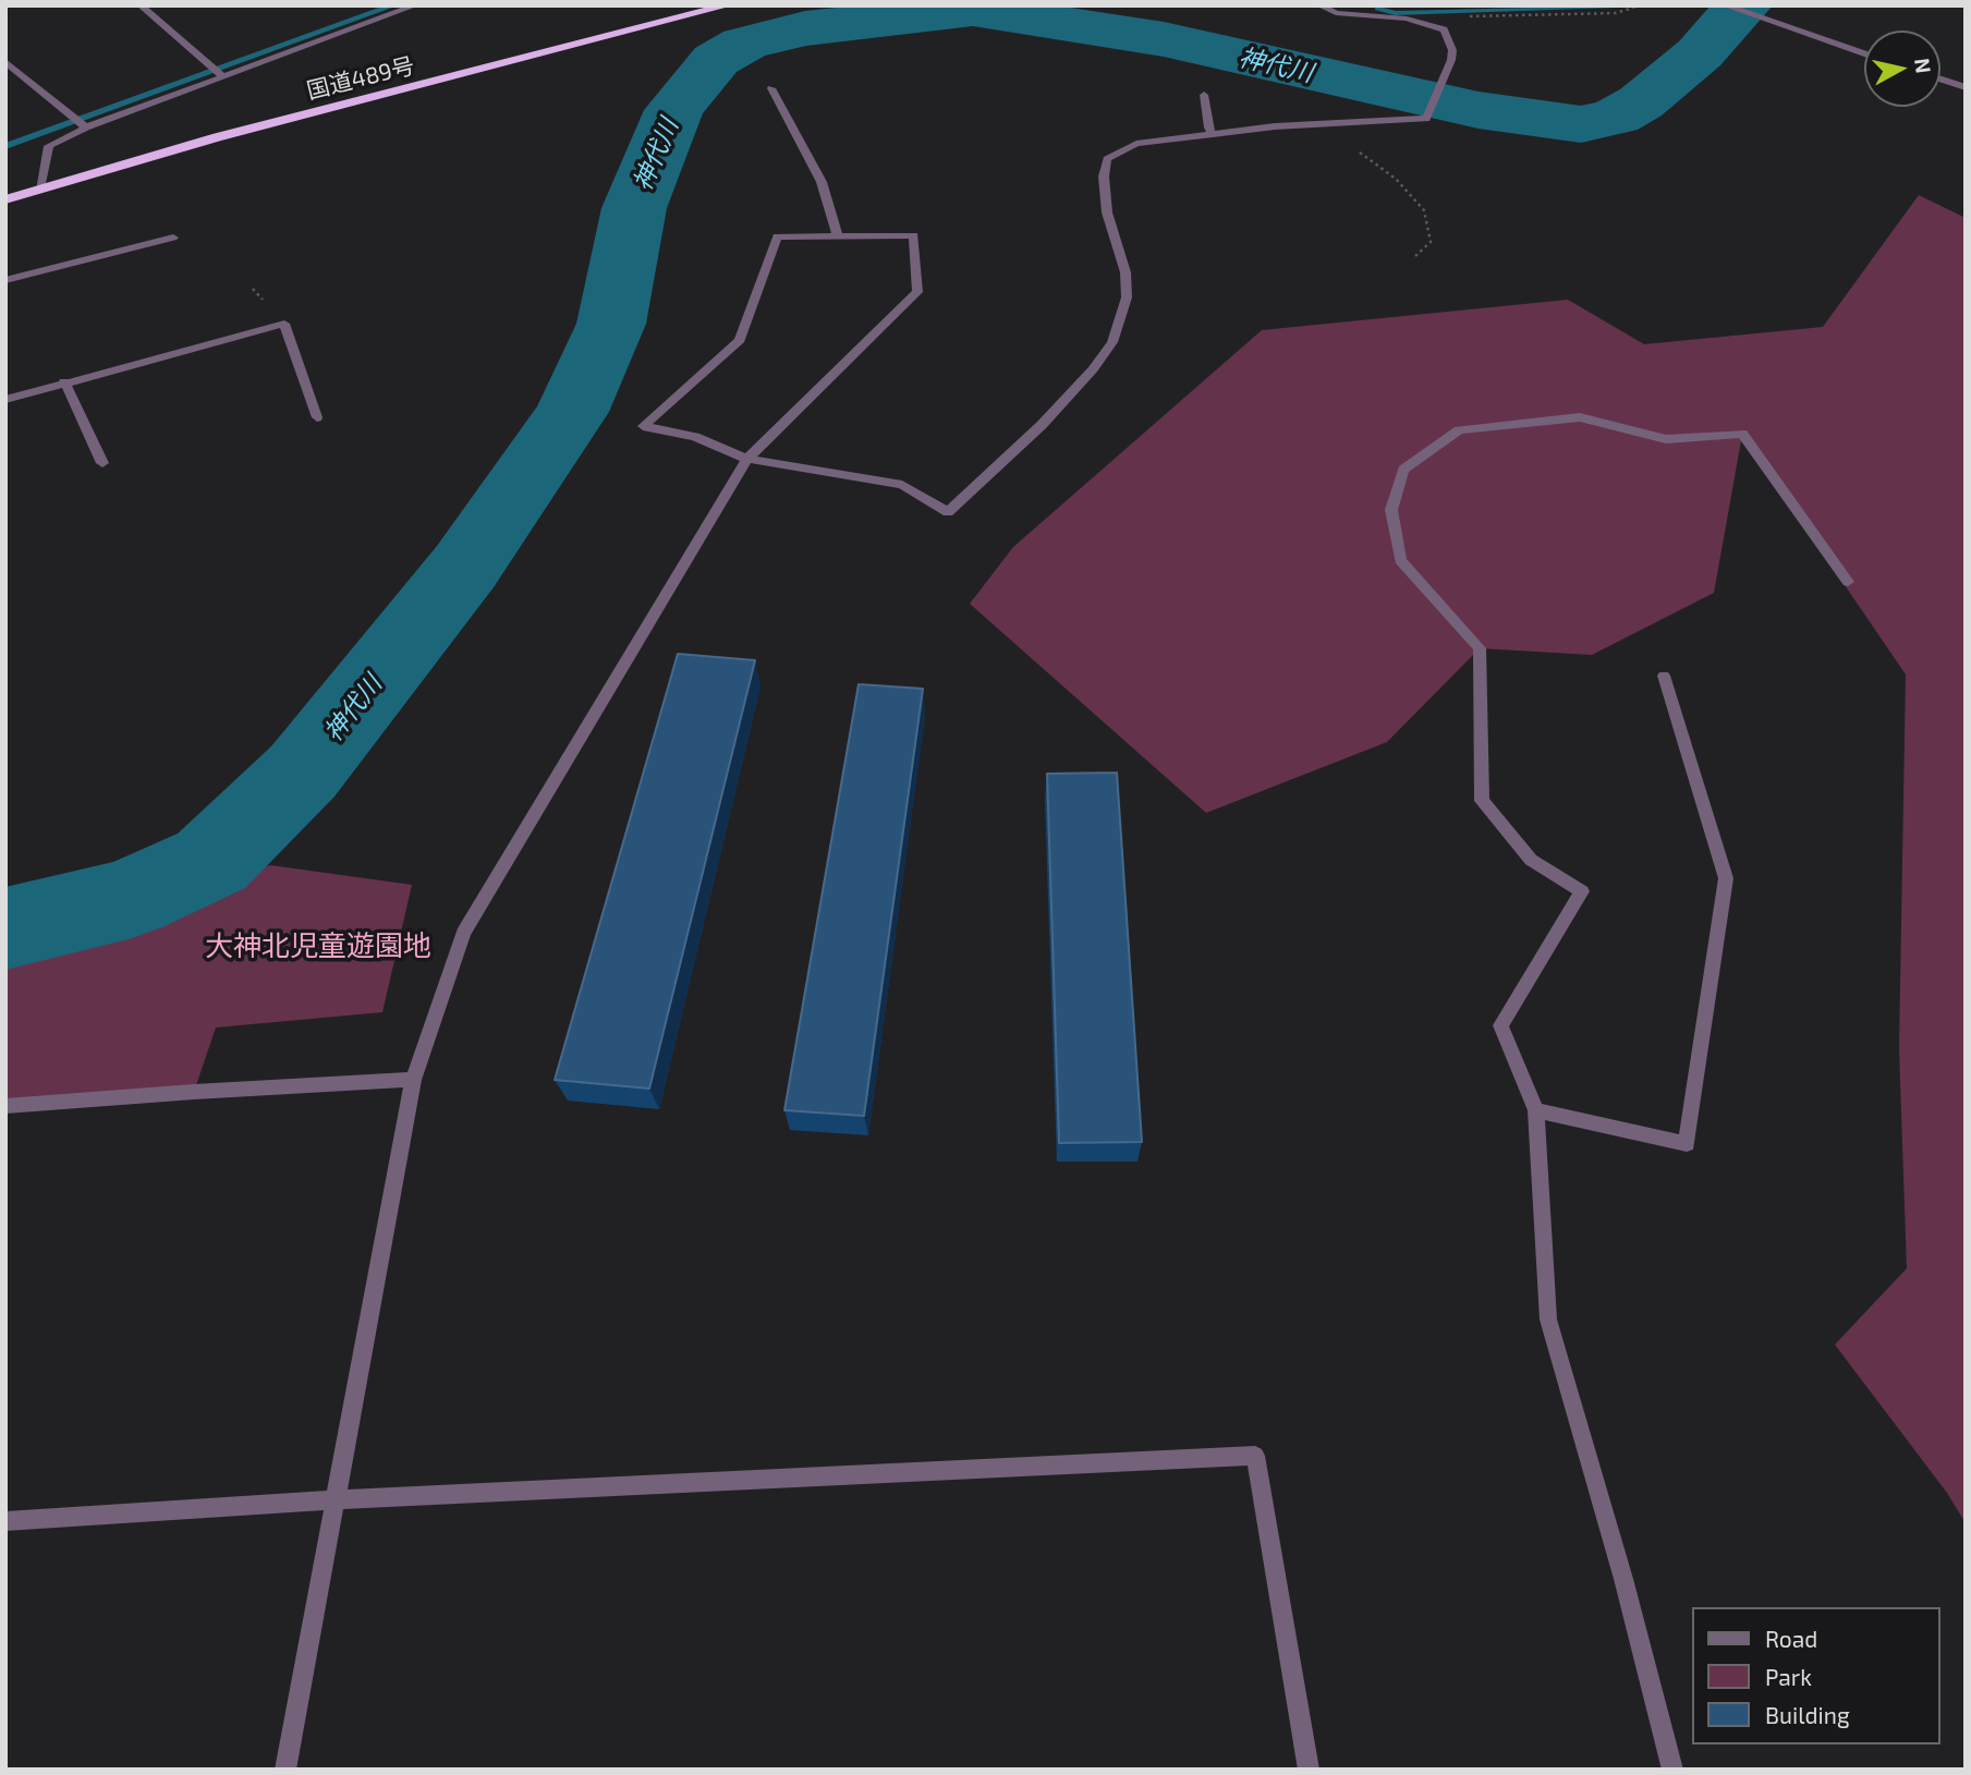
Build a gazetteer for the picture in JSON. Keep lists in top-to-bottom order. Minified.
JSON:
{"streets":{"highway":["国道489号"]},"water":["神代川"],"parks":["大神北児童遊園地"],"legend":["Road","Park","Building"],"north":"right"}
